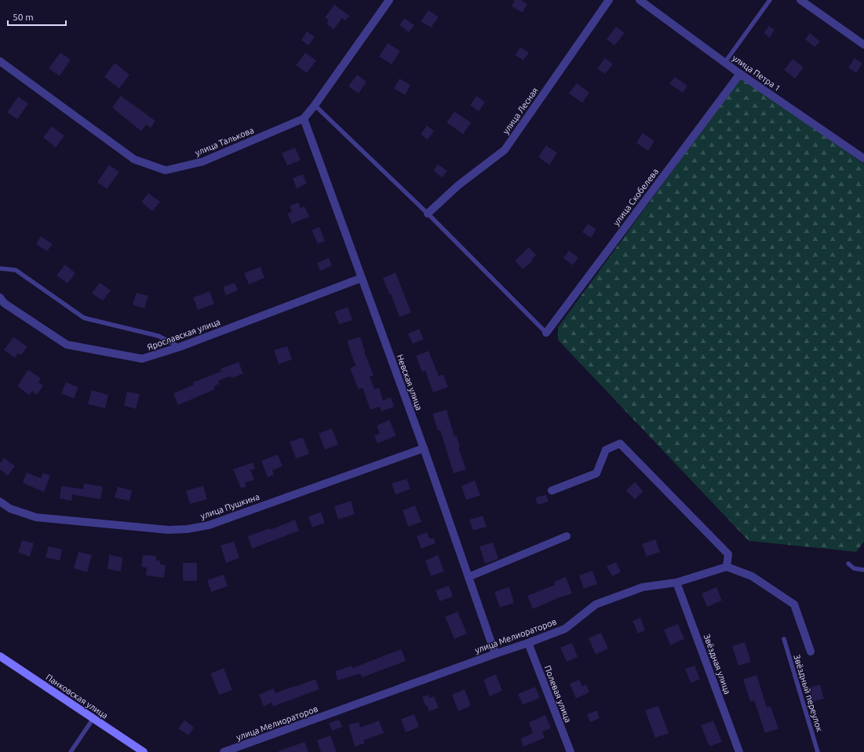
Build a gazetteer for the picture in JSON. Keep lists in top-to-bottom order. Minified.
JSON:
{"streets":{"main road":["Панковская улица"],"street":["улица Петра 1","улица Лесная","улица Талькова","улица Скобелева","Ярославская улица","Невская улица","улица Пушкина","улица Мелиораторов","Звёздная улица","Полевая улица"],"lane":["Звёздный переулок"]},"crossings":[["улица Петра 1","улица Скобелева"],["улица Талькова","Невская улица"],["Ярославская улица","Невская улица"],["Невская улица","улица Пушкина"],["Невская улица","улица Мелиораторов"],["улица Мелиораторов","Звёздная улица"],["улица Мелиораторов","Полевая улица"]],"scale_bar":"50 m"}
